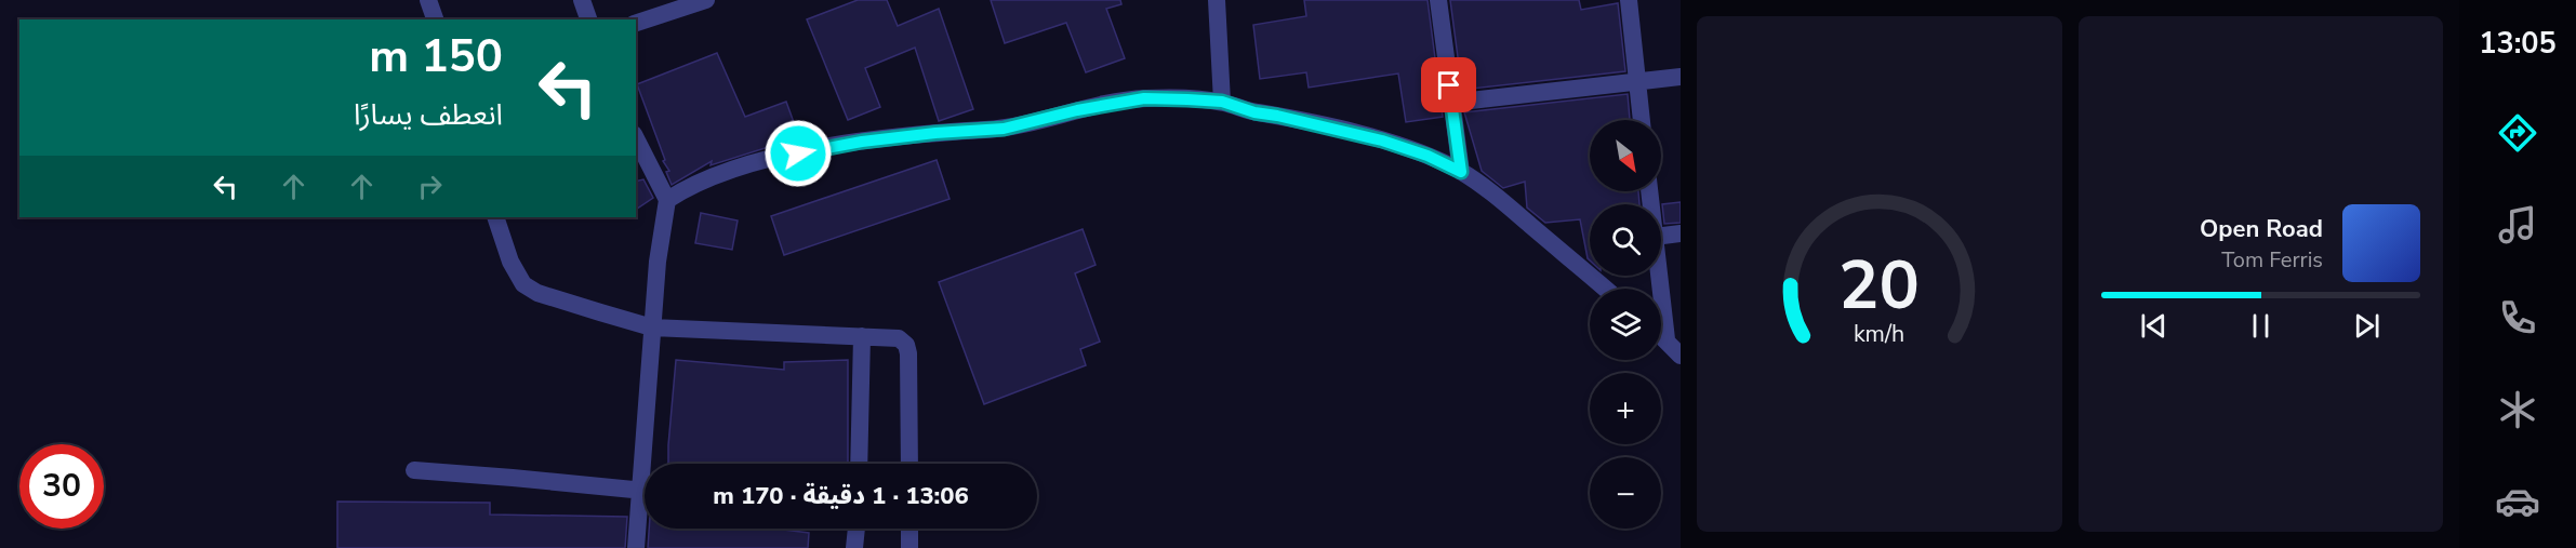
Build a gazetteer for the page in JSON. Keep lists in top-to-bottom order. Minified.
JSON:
{"north":"bottom right","page":{"tabs":"13:05","turn":["150 m","انعطف يسارًا"],"map_buttons":["+","−"],"song":["Open Road","Tom Ferris"],"limit":"30","trip":"13:06 · 1 دقيقة · 170 m","gauge":["20","km/h"]}}
